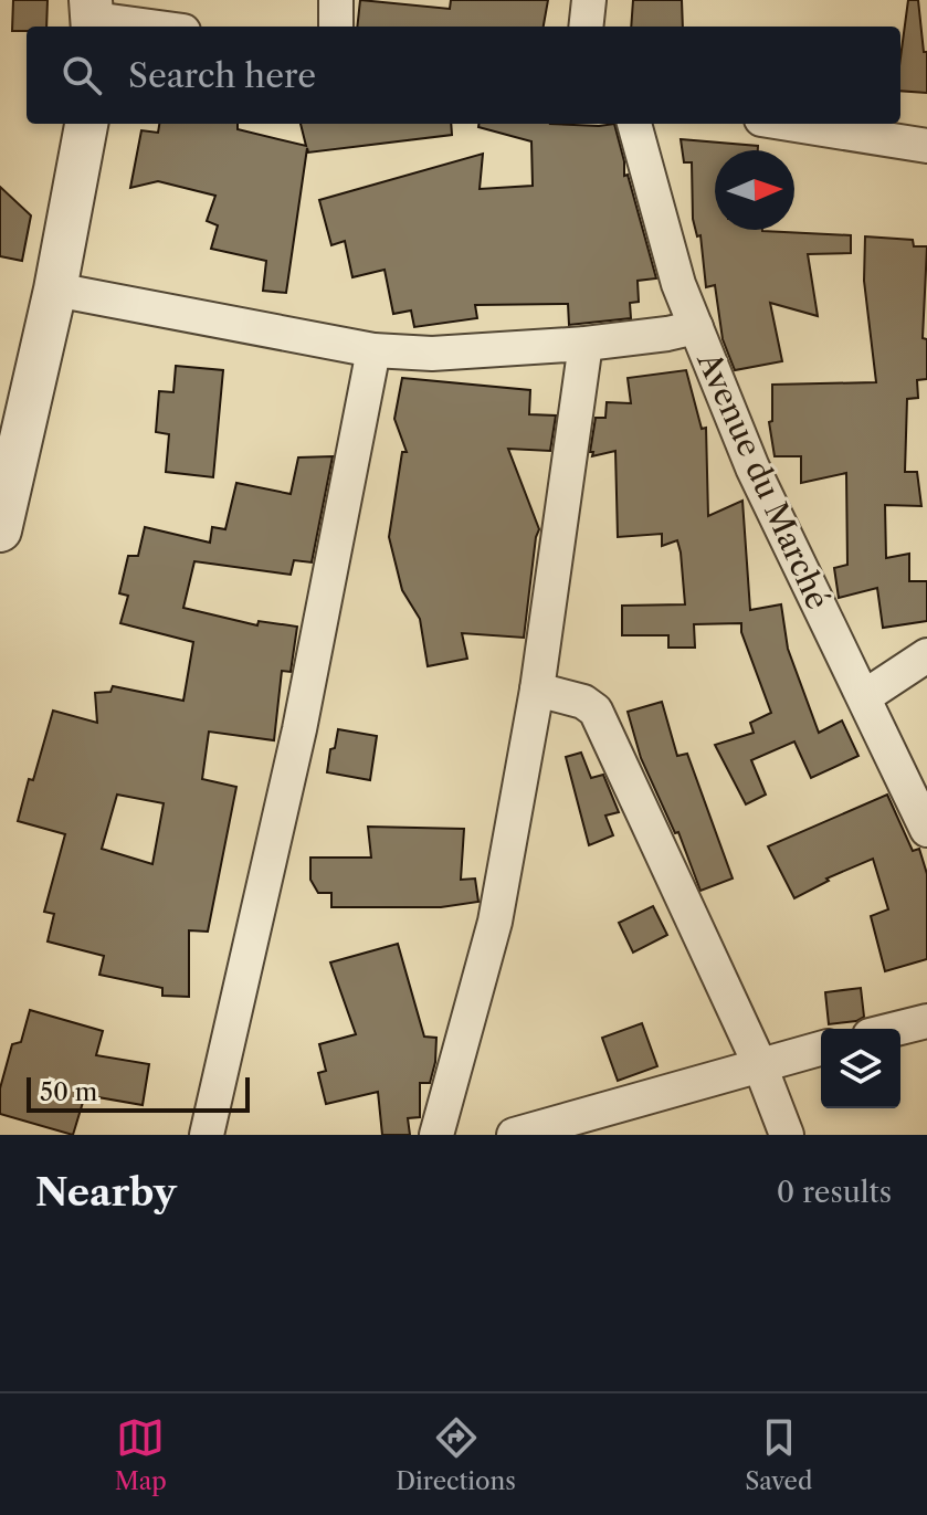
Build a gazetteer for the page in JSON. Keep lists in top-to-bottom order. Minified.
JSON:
{"streets":{"street":["Avenue du Marché"]},"scale_bar":"50 m","north":"right","page":{"search":"Search here","scale":"50 m","heading":["Nearby","0 results"],"nav":["Map","Directions","Saved"]}}
